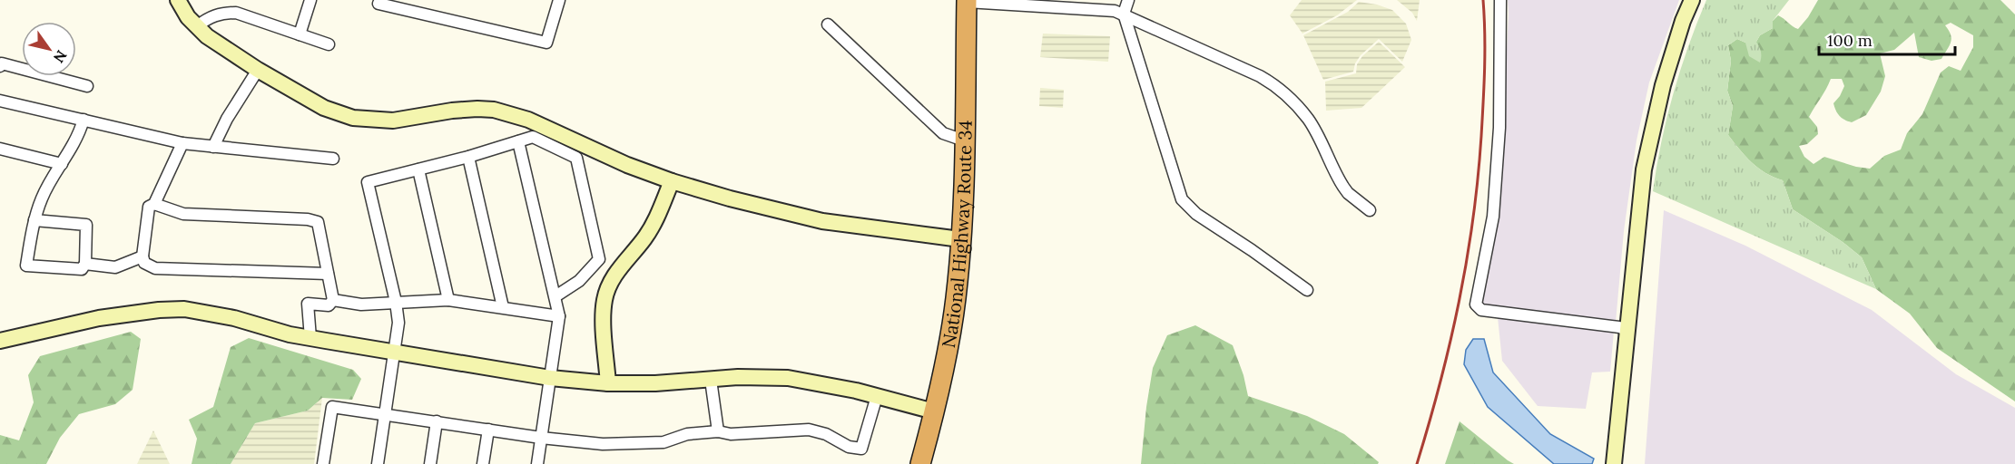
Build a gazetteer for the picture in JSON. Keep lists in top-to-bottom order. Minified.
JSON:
{"streets":{"highway":["National Highway Route 34"]},"scale_bar":"100 m","north":"bottom right"}
